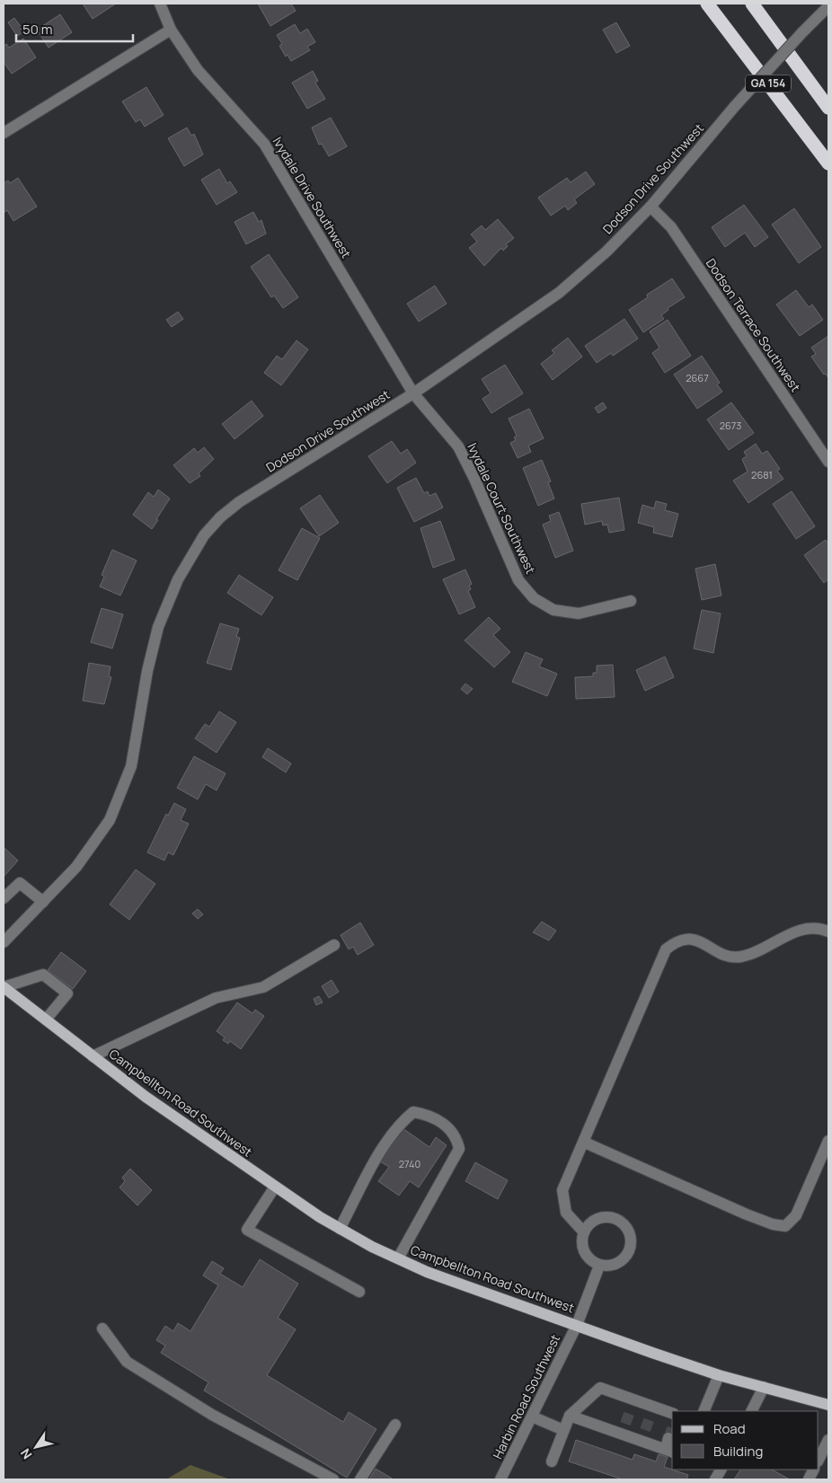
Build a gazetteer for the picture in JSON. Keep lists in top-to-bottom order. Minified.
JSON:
{"streets":{"highway":["GA 154"],"main road":["Campbellton Road Southwest"],"street":["Dodson Drive Southwest","Ivydale Drive Southwest","Dodson Terrace Southwest","Ivydale Court Southwest","Harbin Road Southwest"]},"crossings":[["Dodson Drive Southwest","Ivydale Drive Southwest"],["Dodson Drive Southwest","Dodson Terrace Southwest"],["Dodson Drive Southwest","Ivydale Court Southwest"],["Ivydale Drive Southwest","Ivydale Court Southwest"],["Campbellton Road Southwest","Harbin Road Southwest"]],"house_numbers":["2667","2673","2681","2740"],"legend":["Road","Building"],"scale_bar":"50 m","north":"bottom left"}
